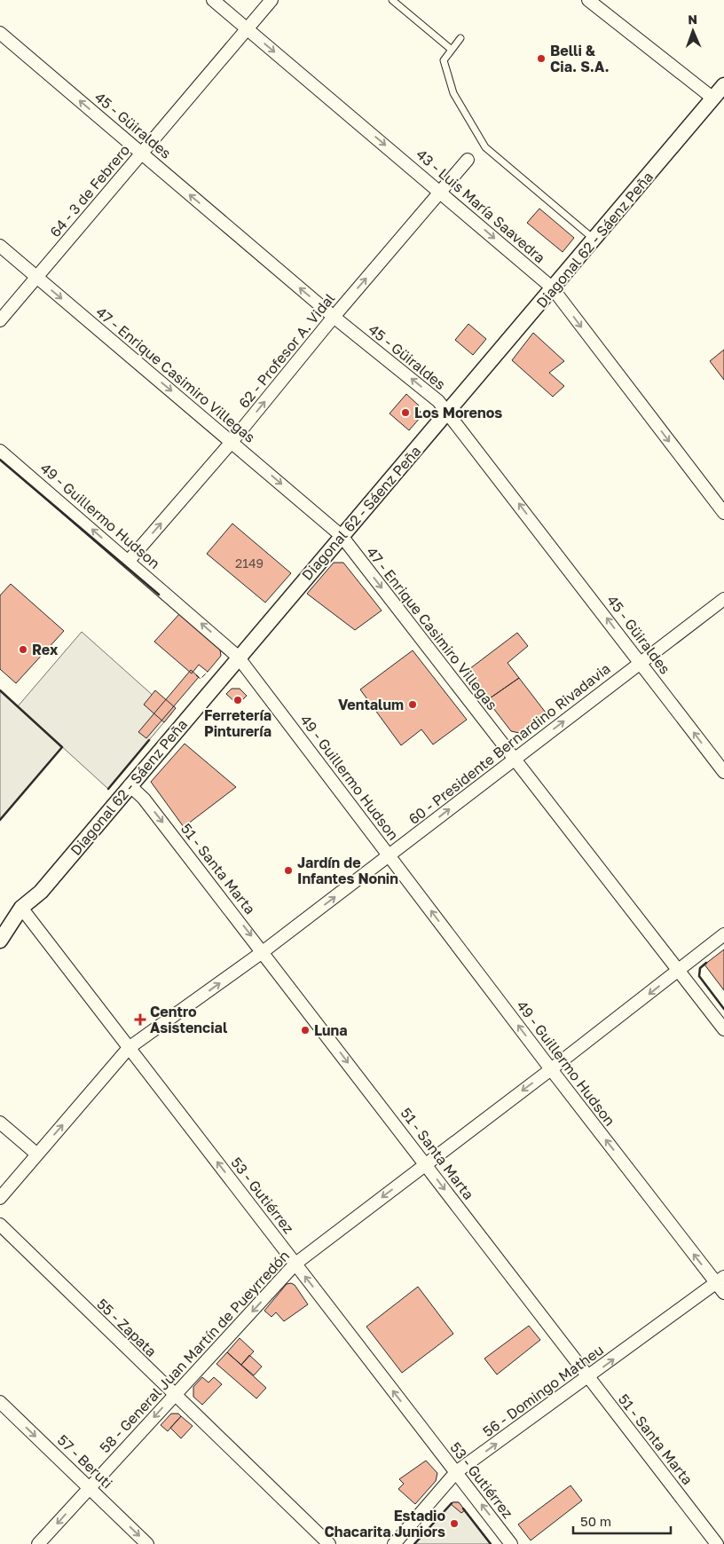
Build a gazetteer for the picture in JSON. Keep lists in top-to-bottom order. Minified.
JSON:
{"streets":{"street":["45 - Güiraldes","64 - 3 de Febrero","43 - Luis María Saavedra","Diagonal 62 - Sáenz Peña","62 - Profesor A. Vidal","47 - Enrique Casimiro Villegas","49 - Guillermo Hudson","60 - Presidente Bernardino Rivadavia","51 - Santa Marta","53 - Gutiérrez","55 - Zapata","58 - General Juan Martín de Pueyrredón","56 - Domingo Matheu","57 - Beruti"]},"crossings":[["45 - Güiraldes","64 - 3 de Febrero"],["45 - Güiraldes","Diagonal 62 - Sáenz Peña"],["45 - Güiraldes","62 - Profesor A. Vidal"],["45 - Güiraldes","60 - Presidente Bernardino Rivadavia"],["64 - 3 de Febrero","43 - Luis María Saavedra"],["64 - 3 de Febrero","47 - Enrique Casimiro Villegas"],["43 - Luis María Saavedra","Diagonal 62 - Sáenz Peña"],["43 - Luis María Saavedra","62 - Profesor A. Vidal"],["Diagonal 62 - Sáenz Peña","47 - Enrique Casimiro Villegas"],["Diagonal 62 - Sáenz Peña","49 - Guillermo Hudson"],["Diagonal 62 - Sáenz Peña","51 - Santa Marta"],["Diagonal 62 - Sáenz Peña","53 - Gutiérrez"],["62 - Profesor A. Vidal","47 - Enrique Casimiro Villegas"],["62 - Profesor A. Vidal","49 - Guillermo Hudson"],["47 - Enrique Casimiro Villegas","60 - Presidente Bernardino Rivadavia"],["47 - Enrique Casimiro Villegas","58 - General Juan Martín de Pueyrredón"],["49 - Guillermo Hudson","60 - Presidente Bernardino Rivadavia"],["49 - Guillermo Hudson","58 - General Juan Martín de Pueyrredón"],["49 - Guillermo Hudson","56 - Domingo Matheu"],["60 - Presidente Bernardino Rivadavia","51 - Santa Marta"],["60 - Presidente Bernardino Rivadavia","53 - Gutiérrez"],["51 - Santa Marta","58 - General Juan Martín de Pueyrredón"],["51 - Santa Marta","56 - Domingo Matheu"],["53 - Gutiérrez","58 - General Juan Martín de Pueyrredón"],["53 - Gutiérrez","56 - Domingo Matheu"],["55 - Zapata","58 - General Juan Martín de Pueyrredón"],["58 - General Juan Martín de Pueyrredón","57 - Beruti"]],"one_way":["45 - Güiraldes","43 - Luis María Saavedra","62 - Profesor A. Vidal","47 - Enrique Casimiro Villegas","49 - Guillermo Hudson","60 - Presidente Bernardino Rivadavia","51 - Santa Marta","53 - Gutiérrez","58 - General Juan Martín de Pueyrredón","56 - Domingo Matheu","57 - Beruti"],"places":{"other":["Belli & Cia. S.A.","Los Morenos","Rex","Ferretería Pinturería","Ventalum","Jardín de Infantes Nonin","Luna","Estadio Chacarita Juniors"],"health":["Centro Asistencial"]},"house_numbers":["2149"],"scale_bar":"50 m","north":"top"}
